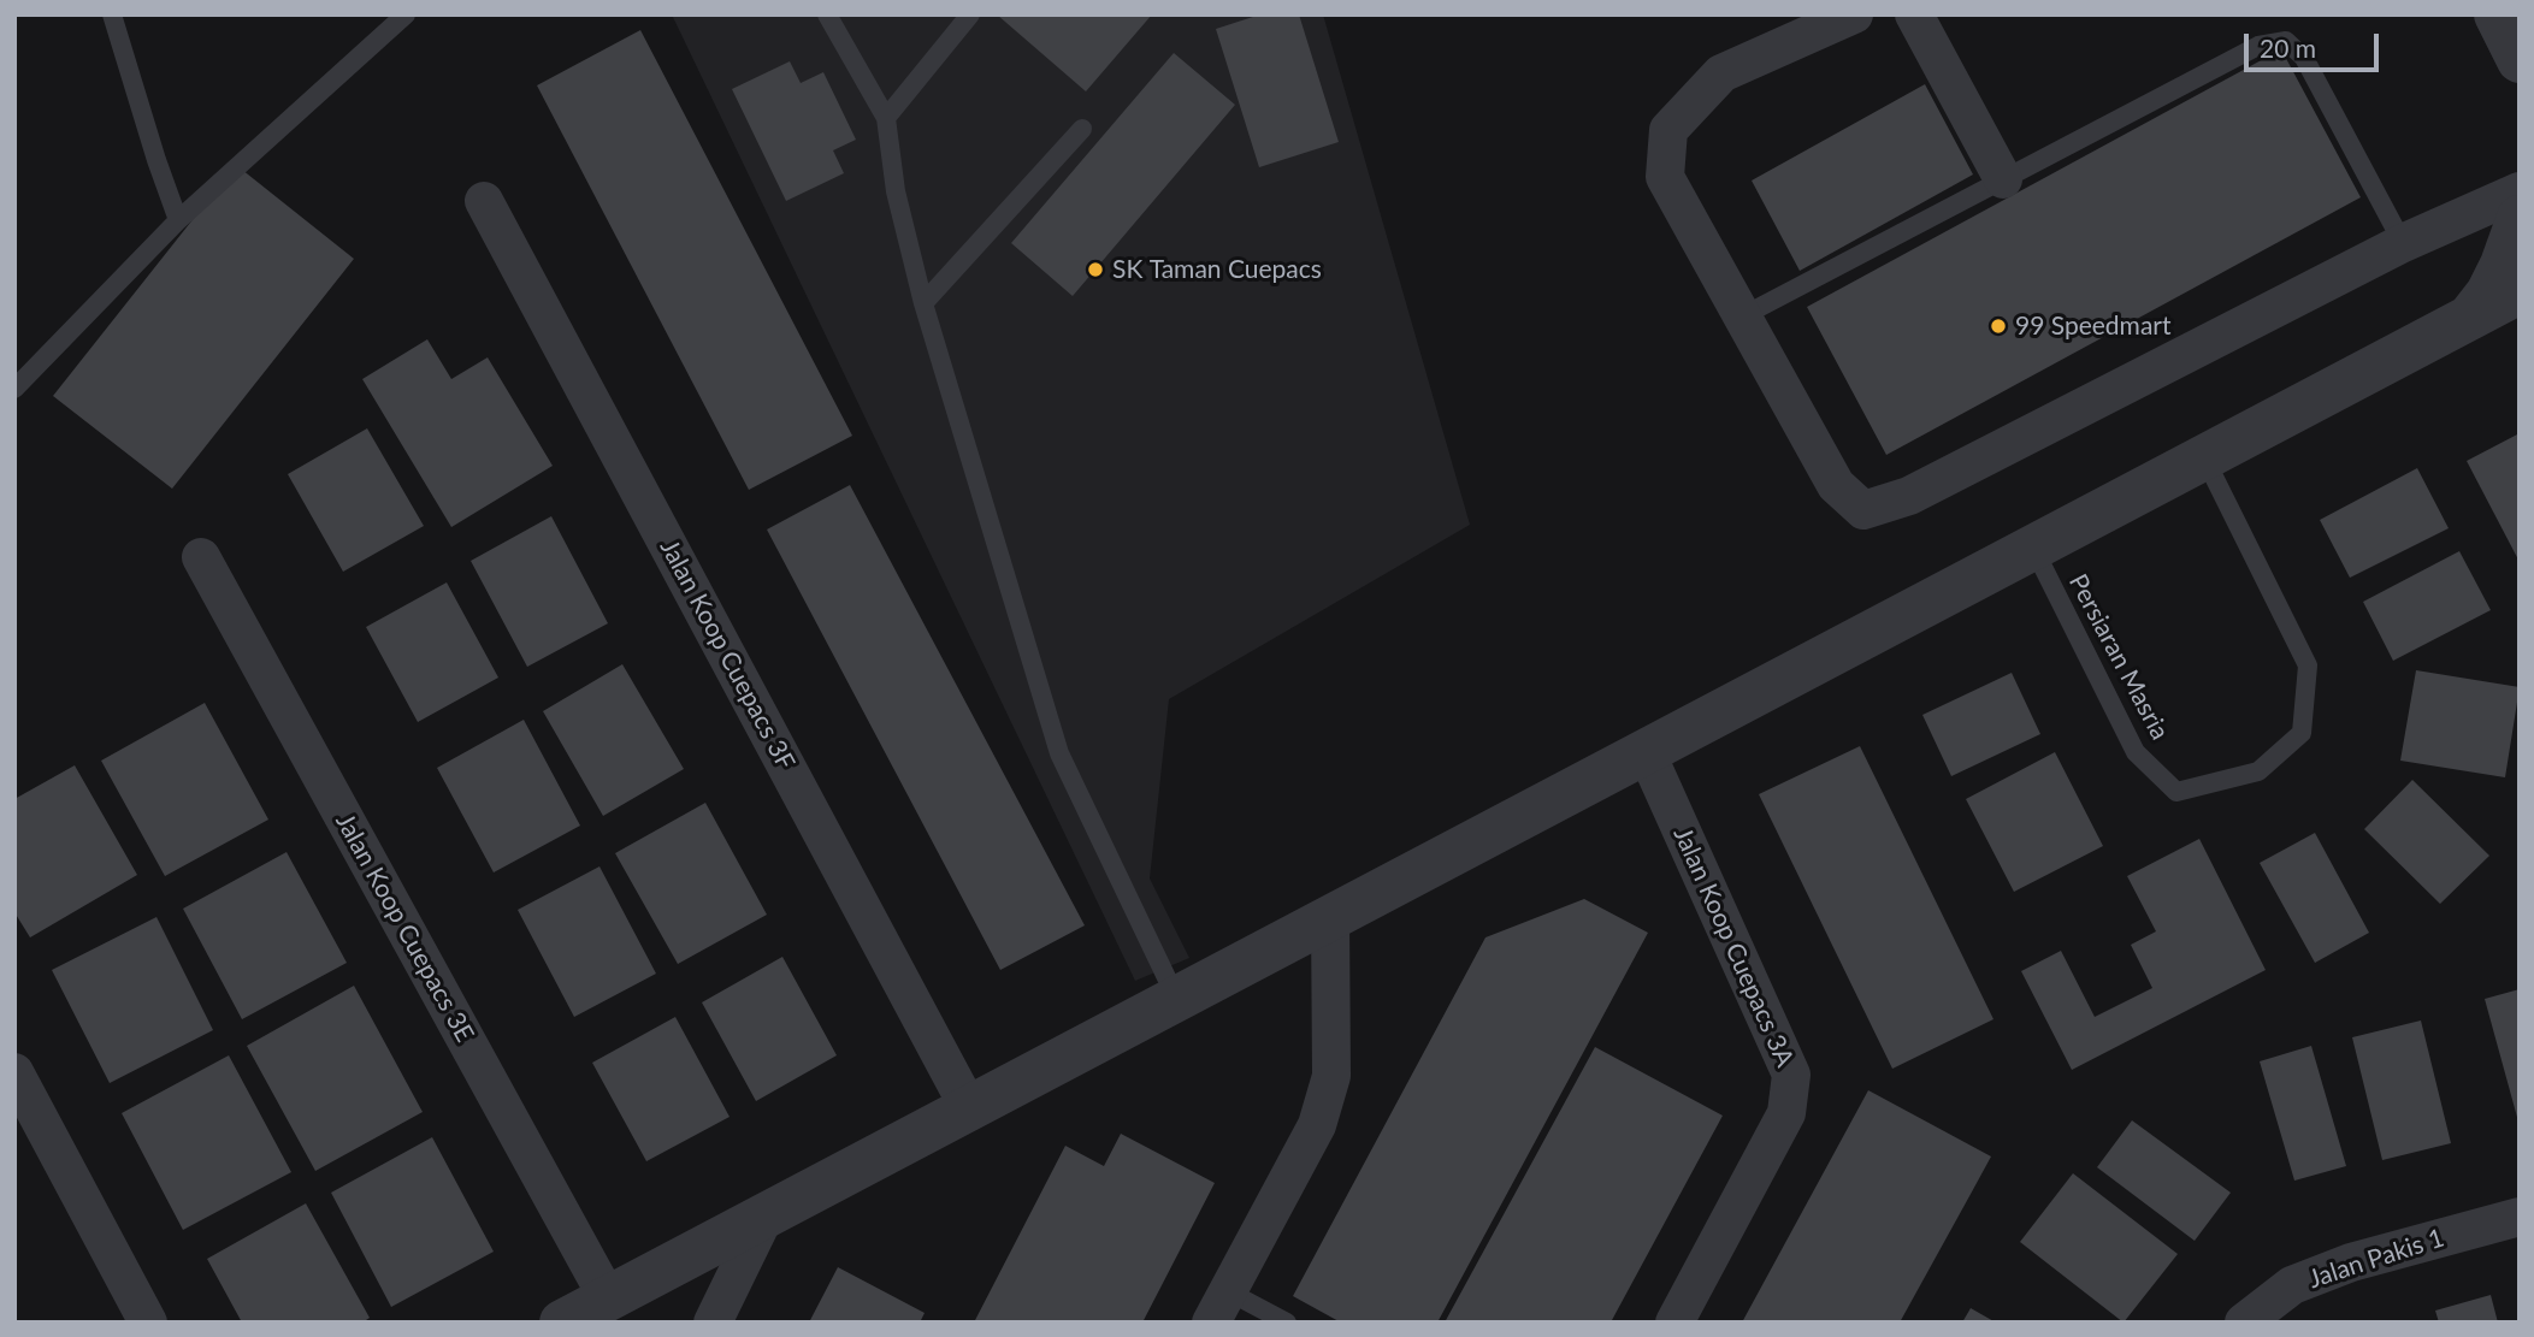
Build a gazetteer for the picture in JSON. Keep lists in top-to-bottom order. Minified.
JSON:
{"streets":{"street":["Jalan Koop Cuepacs 3F","Jalan Koop Cuepacs 3E","Jalan Koop Cuepacs 3A","Jalan Pakis 1"],"lane":["Persiaran Masria"]},"places":["SK Taman Cuepacs","99 Speedmart"],"scale_bar":"20 m"}
